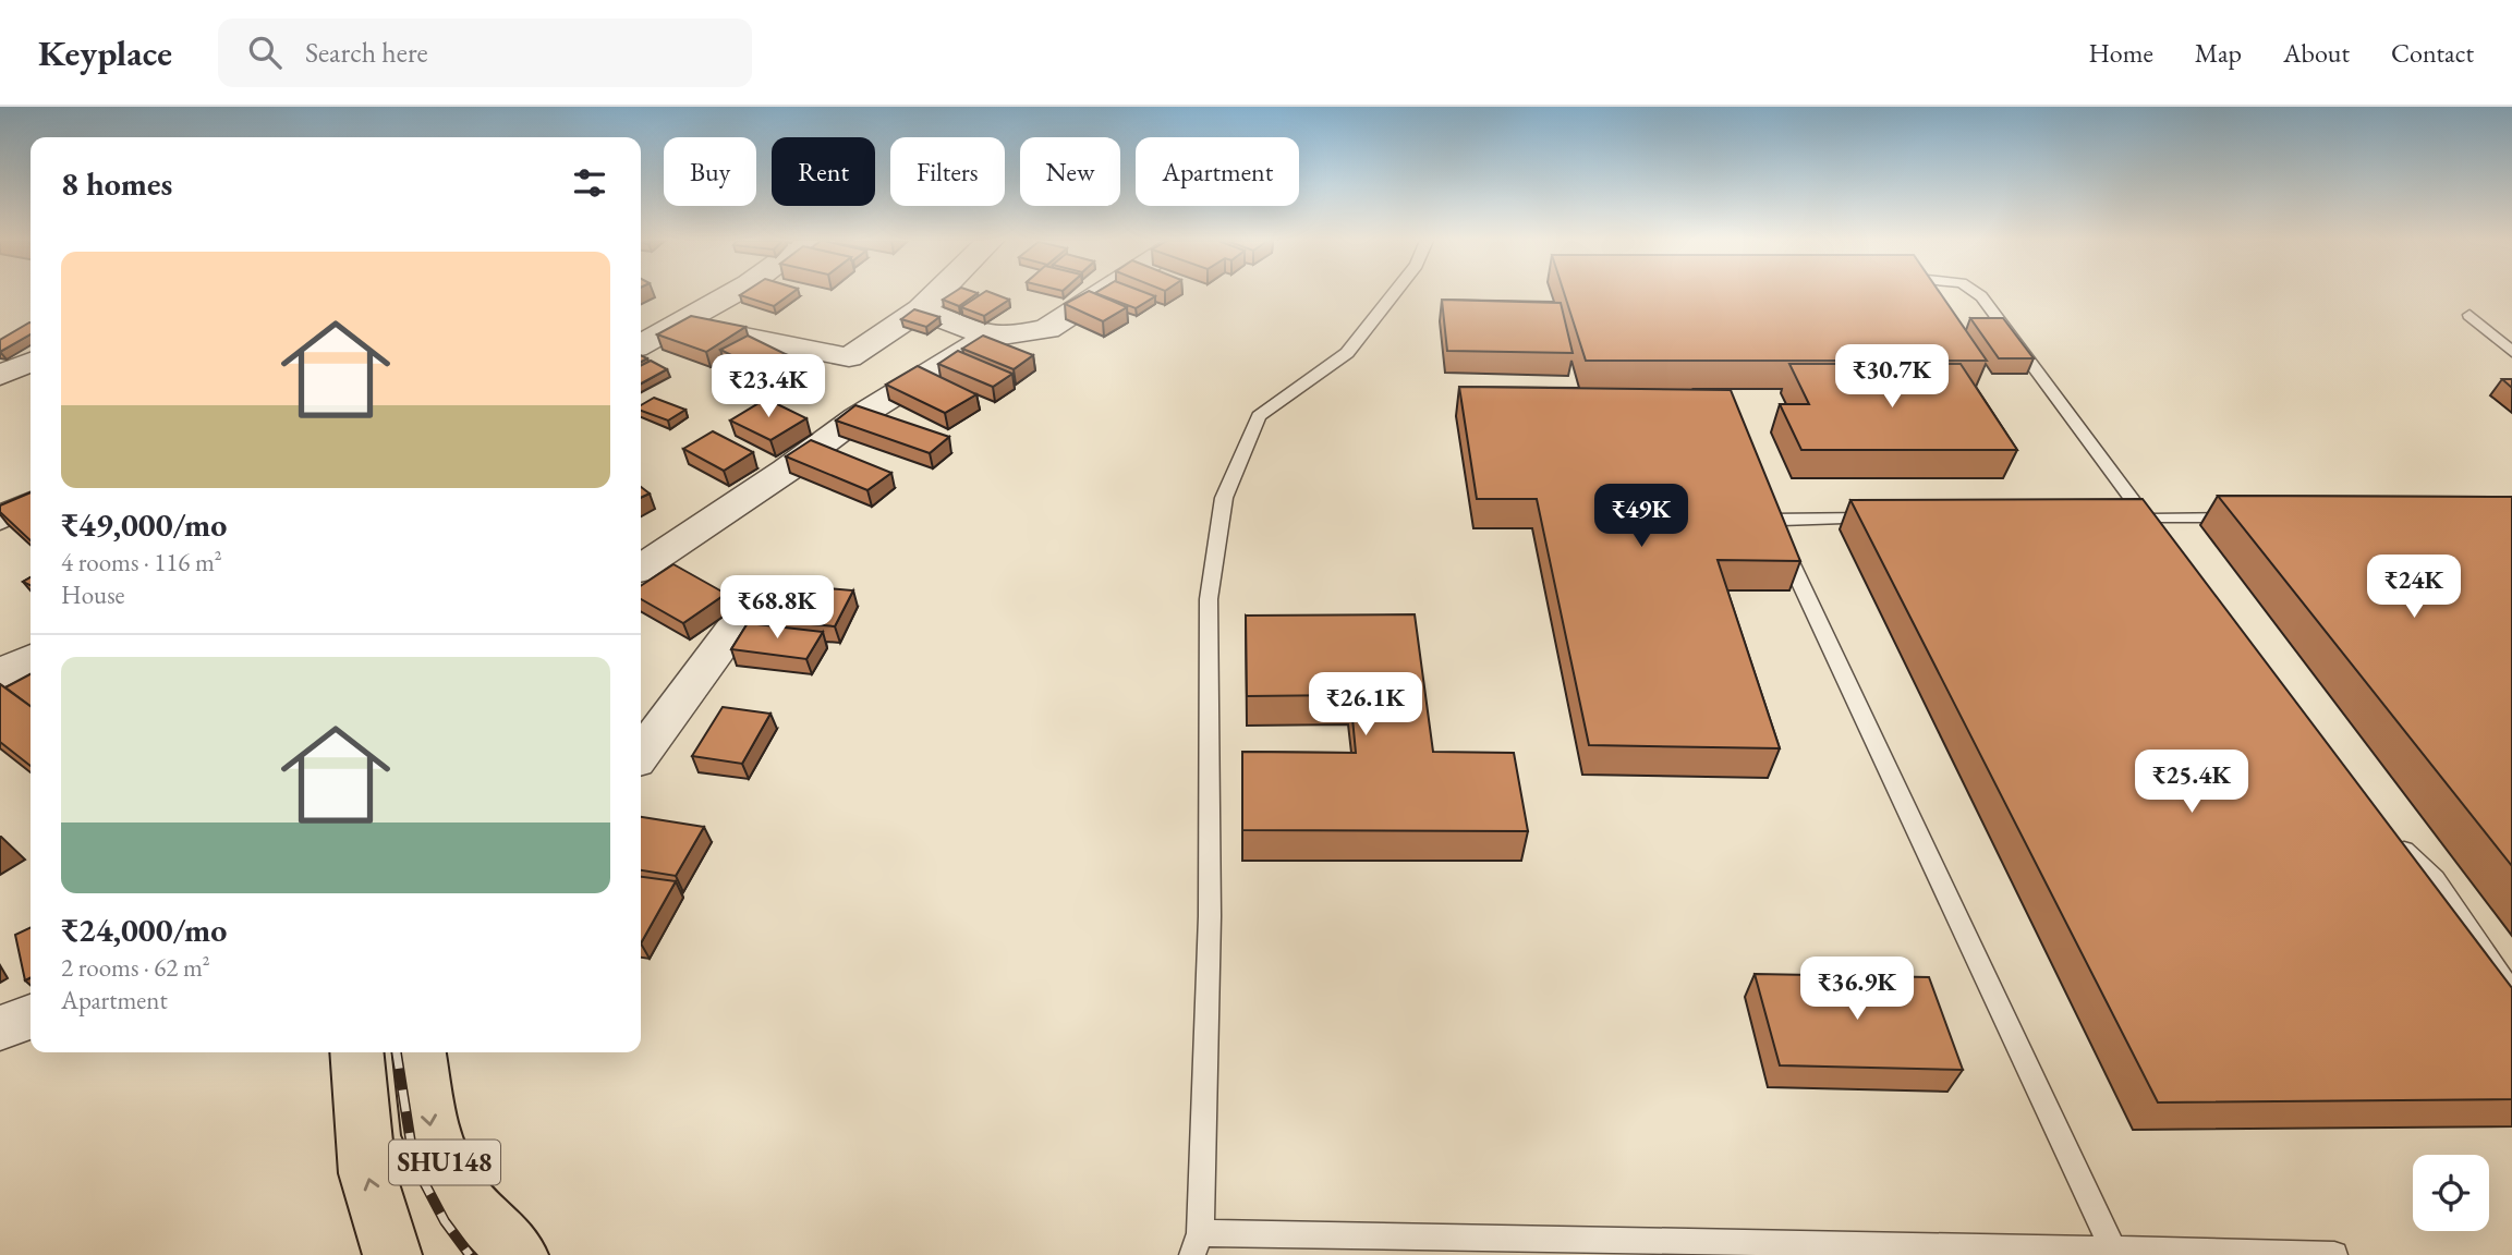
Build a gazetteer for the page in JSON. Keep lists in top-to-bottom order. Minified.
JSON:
{"streets":{"highway":["SHU148"]},"page":{"header":"Keyplace","search":"Search here","nav":["Home","Map","About","Contact"],"chip":["Buy","Rent","Filters","New","Apartment"],"heading":"8 homes","list":[{"name":"₹49,000/mo","note":"4 rooms · 116 m² · House"},{"name":"₹24,000/mo","note":"2 rooms · 62 m² · Apartment"}],"price":["₹30.7K","₹23.4K","₹49K","₹24K","₹68.8K","₹26.1K","₹25.4K","₹36.9K"]}}
